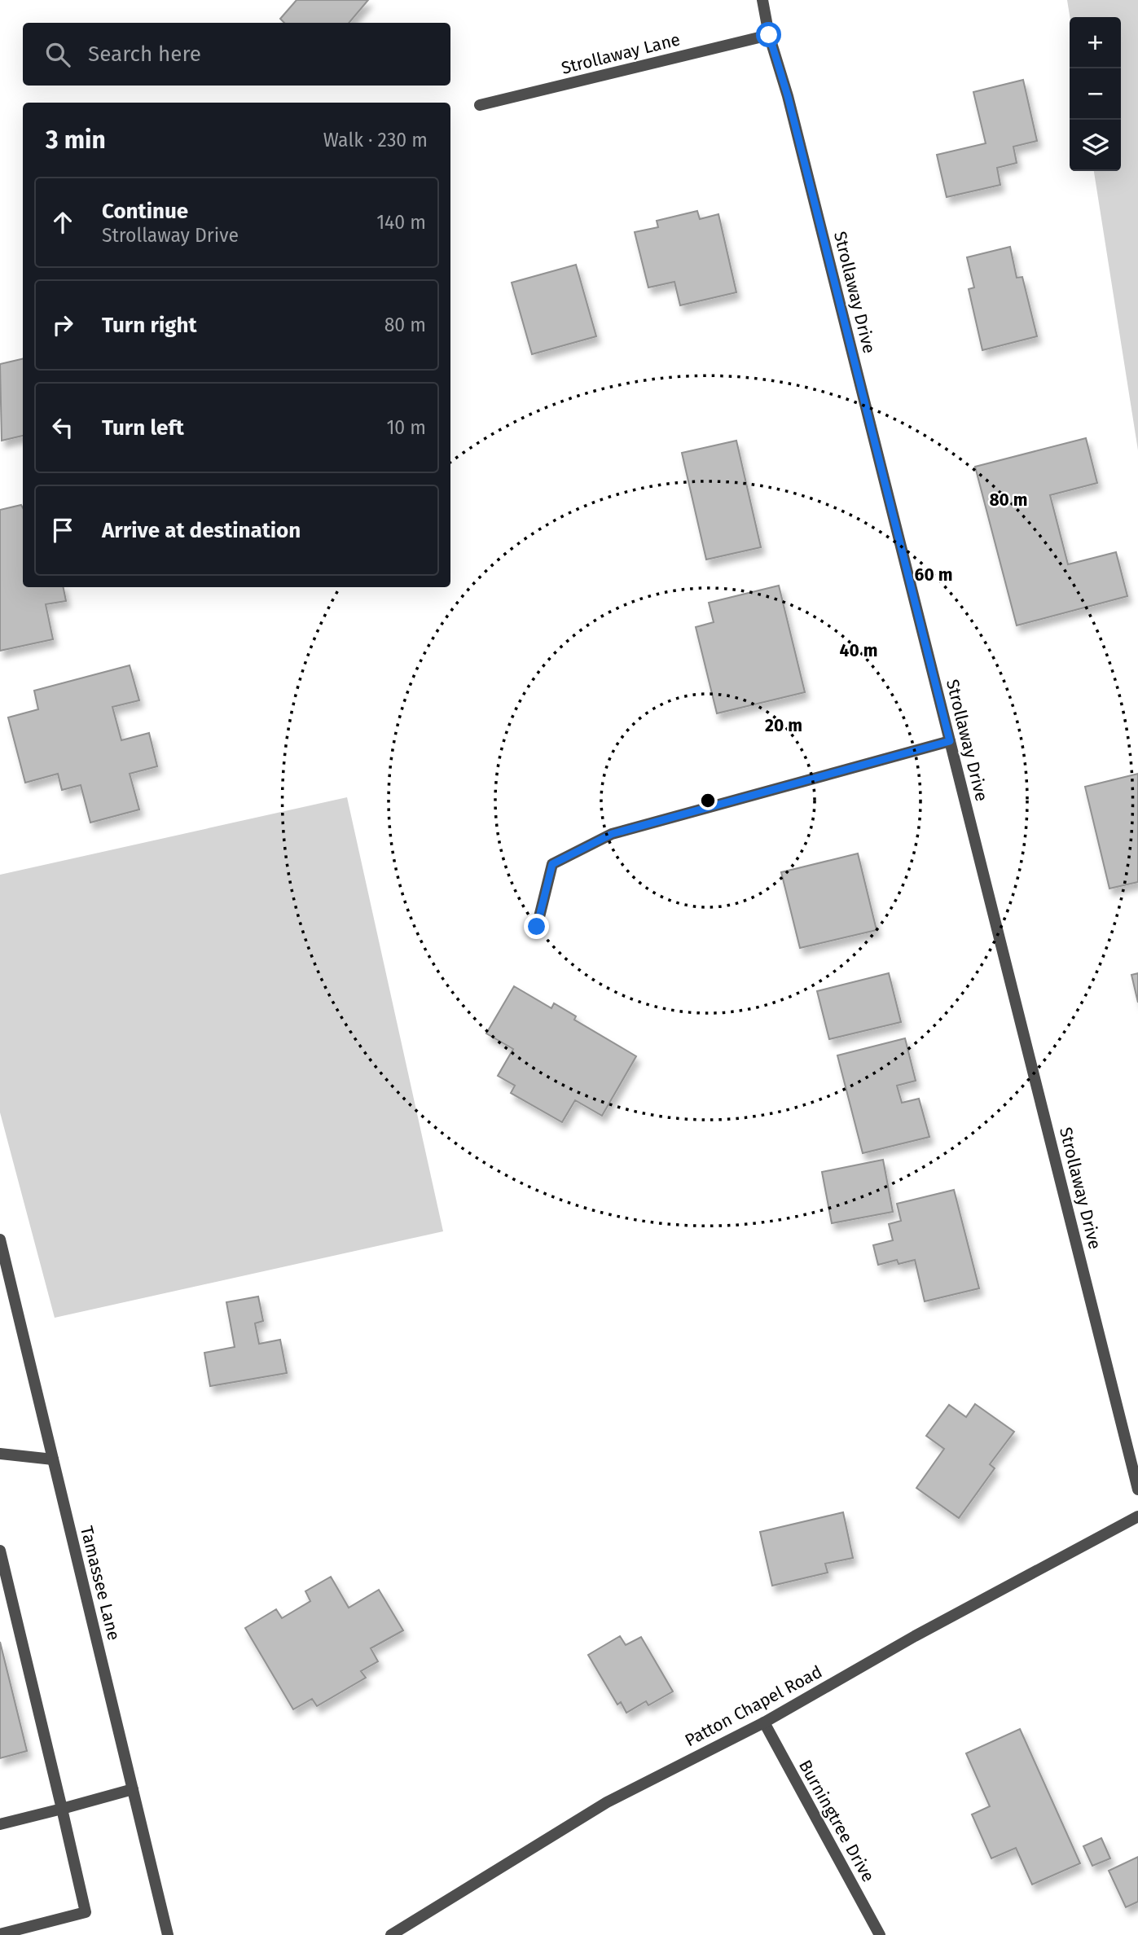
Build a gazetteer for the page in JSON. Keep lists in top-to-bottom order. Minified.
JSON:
{"streets":{"street":["Strollaway Lane","Strollaway Drive","Tamassee Lane","Patton Chapel Road","Burningtree Drive"]},"crossings":[["Strollaway Lane","Strollaway Drive"],["Patton Chapel Road","Burningtree Drive"]],"page":{"map_buttons":["+","−"],"search":"Search here","heading":["3 min","Walk · 230 m"],"list":[["Continue","Strollaway Drive","140 m"],["Turn right","80 m"],["Turn left","10 m"],"Arrive at destination"]},"rings":["80 m","60 m","40 m","20 m"]}
